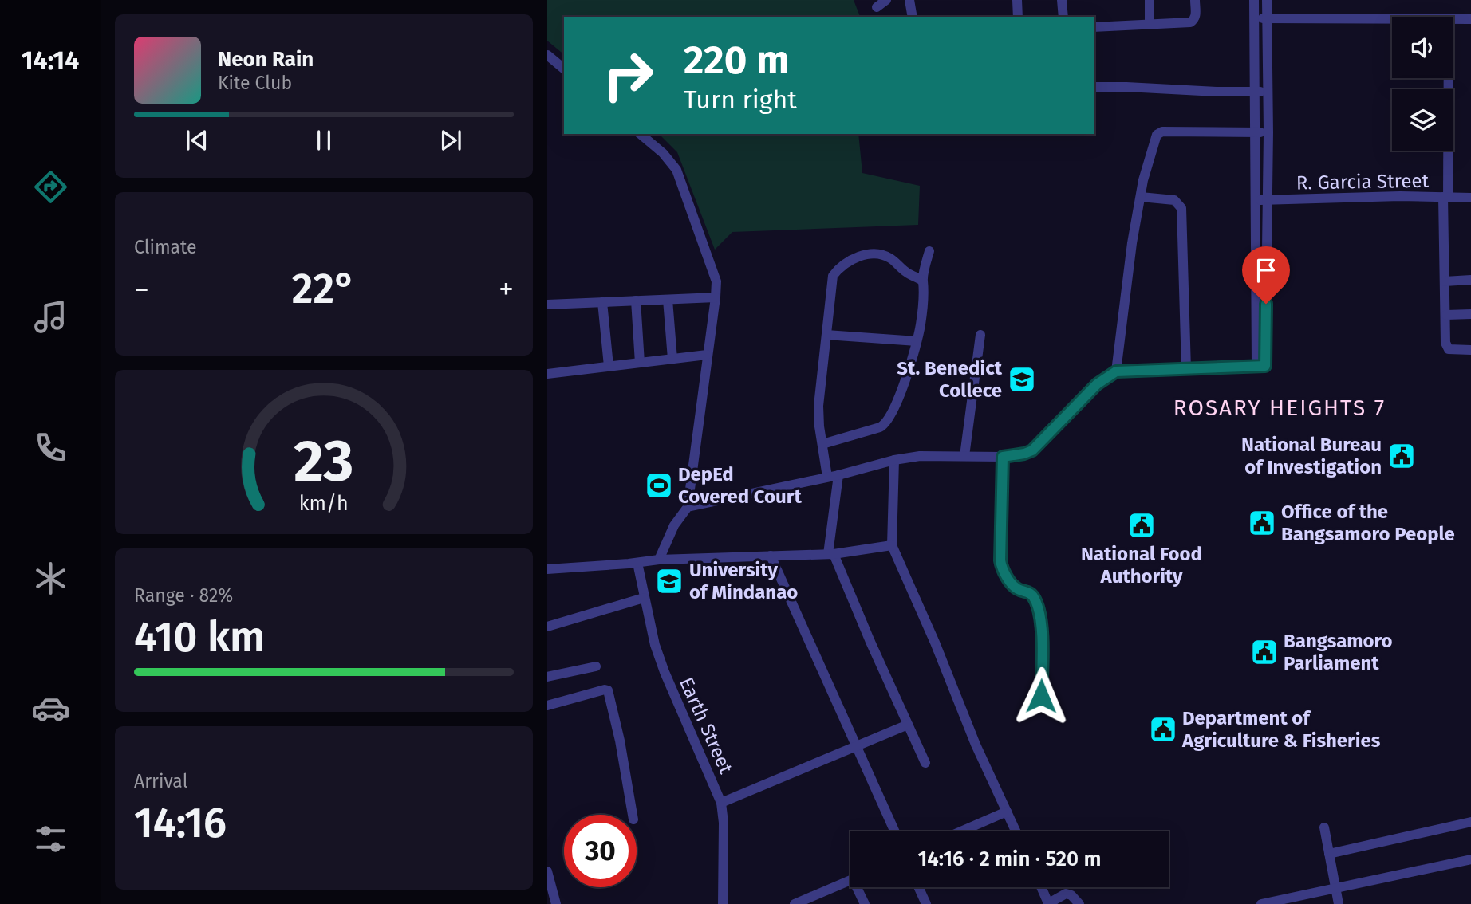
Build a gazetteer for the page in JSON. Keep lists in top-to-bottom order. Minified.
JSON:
{"streets":{"street":["R. Garcia Street","Earth Street"]},"districts":["ROSARY HEIGHTS 7"],"places":{"school or university":["St. Benedict Collece","University of Mindanao"],"public building":["National Bureau of Investigation","Office of the Bangsamoro People","National Food Authority","Bangsamoro Parliament","Department of Agriculture & Fisheries"],"sports":["DepEd Covered Court"]},"page":{"tabs":"14:14","turn":["220 m","Turn right"],"song":["Neon Rain","Kite Club"],"tile":["Climate",["Range · 82%","410 km"],["Arrival","14:16"]],"heat":["−","22°","+"],"limit":"30","trip":"14:16 · 2 min · 520 m","gauge":["23","km/h"]}}
